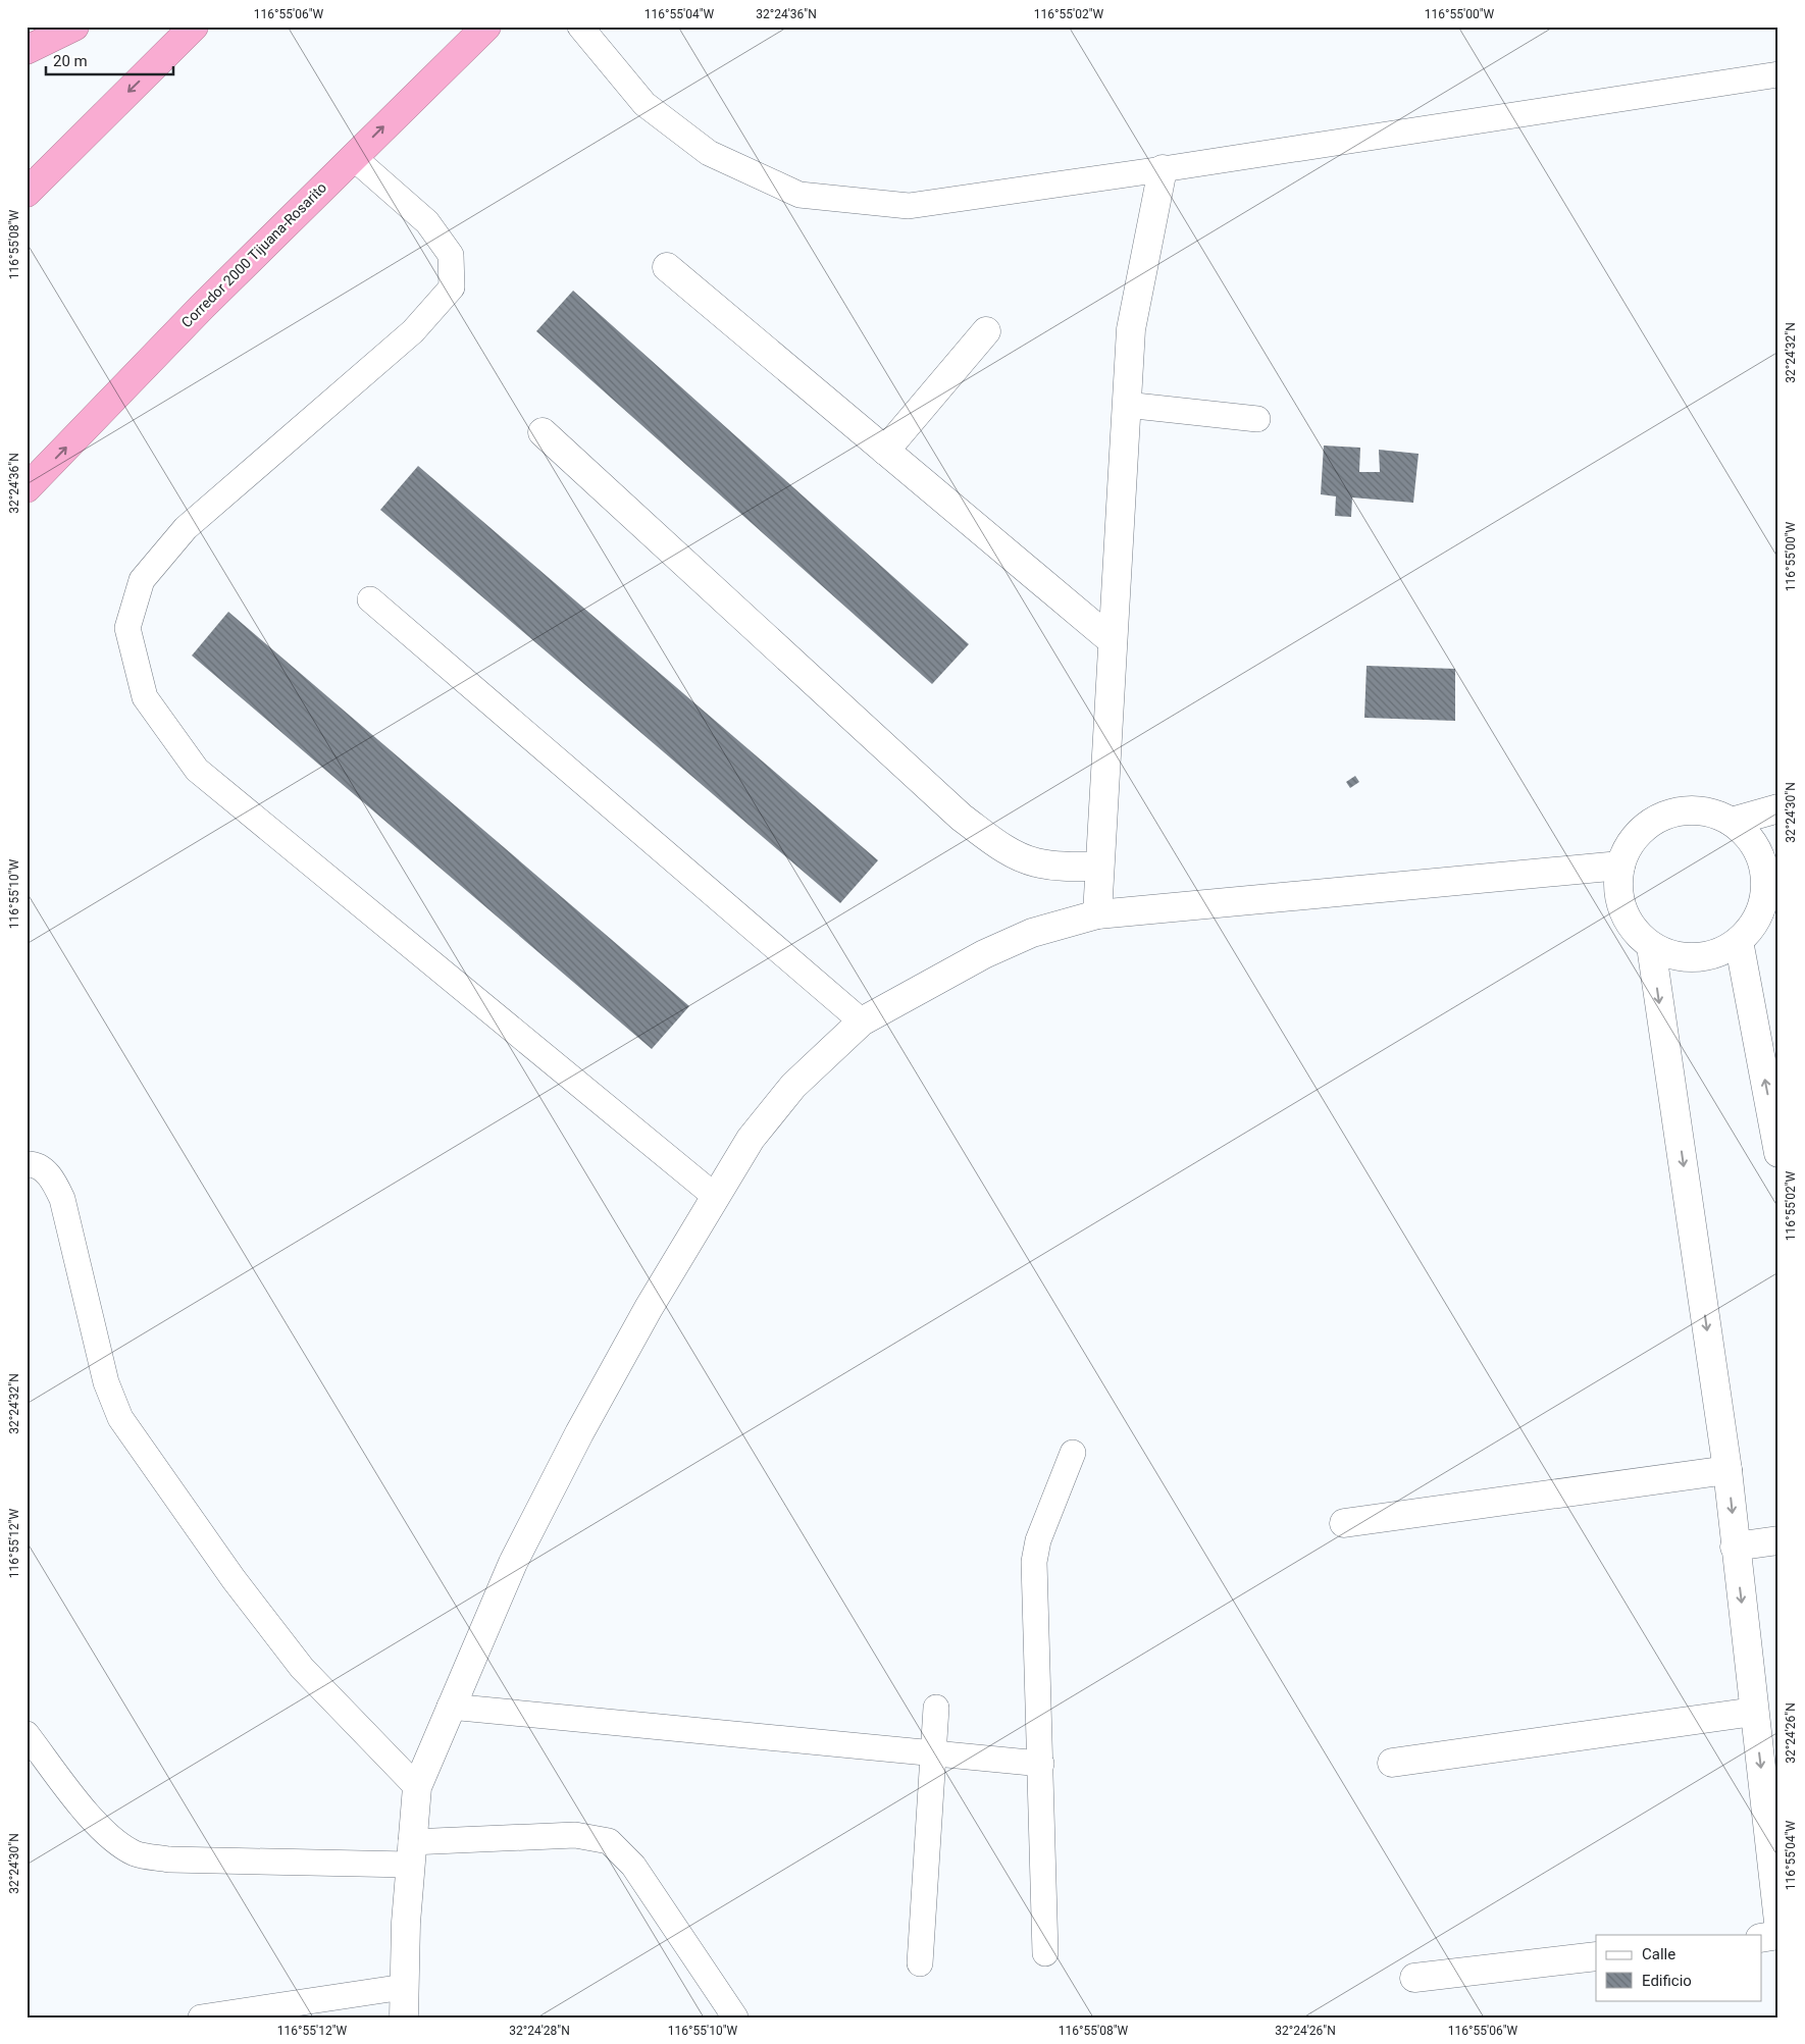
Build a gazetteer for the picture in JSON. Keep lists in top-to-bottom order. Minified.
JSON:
{"streets":{"highway":["Corredor 2000 Tijuana-Rosarito"]},"legend":["Calle","Edificio"],"scale_bar":"20 m","coordinates":["116°55'06\"W","116°55'04\"W","32°24'36\"N","116°55'02\"W","116°55'00\"W","116°55'08\"W","32°24'32\"N","32°24'30\"N","116°55'10\"W","116°55'12\"W","32°24'26\"N","32°24'28\"N"]}
